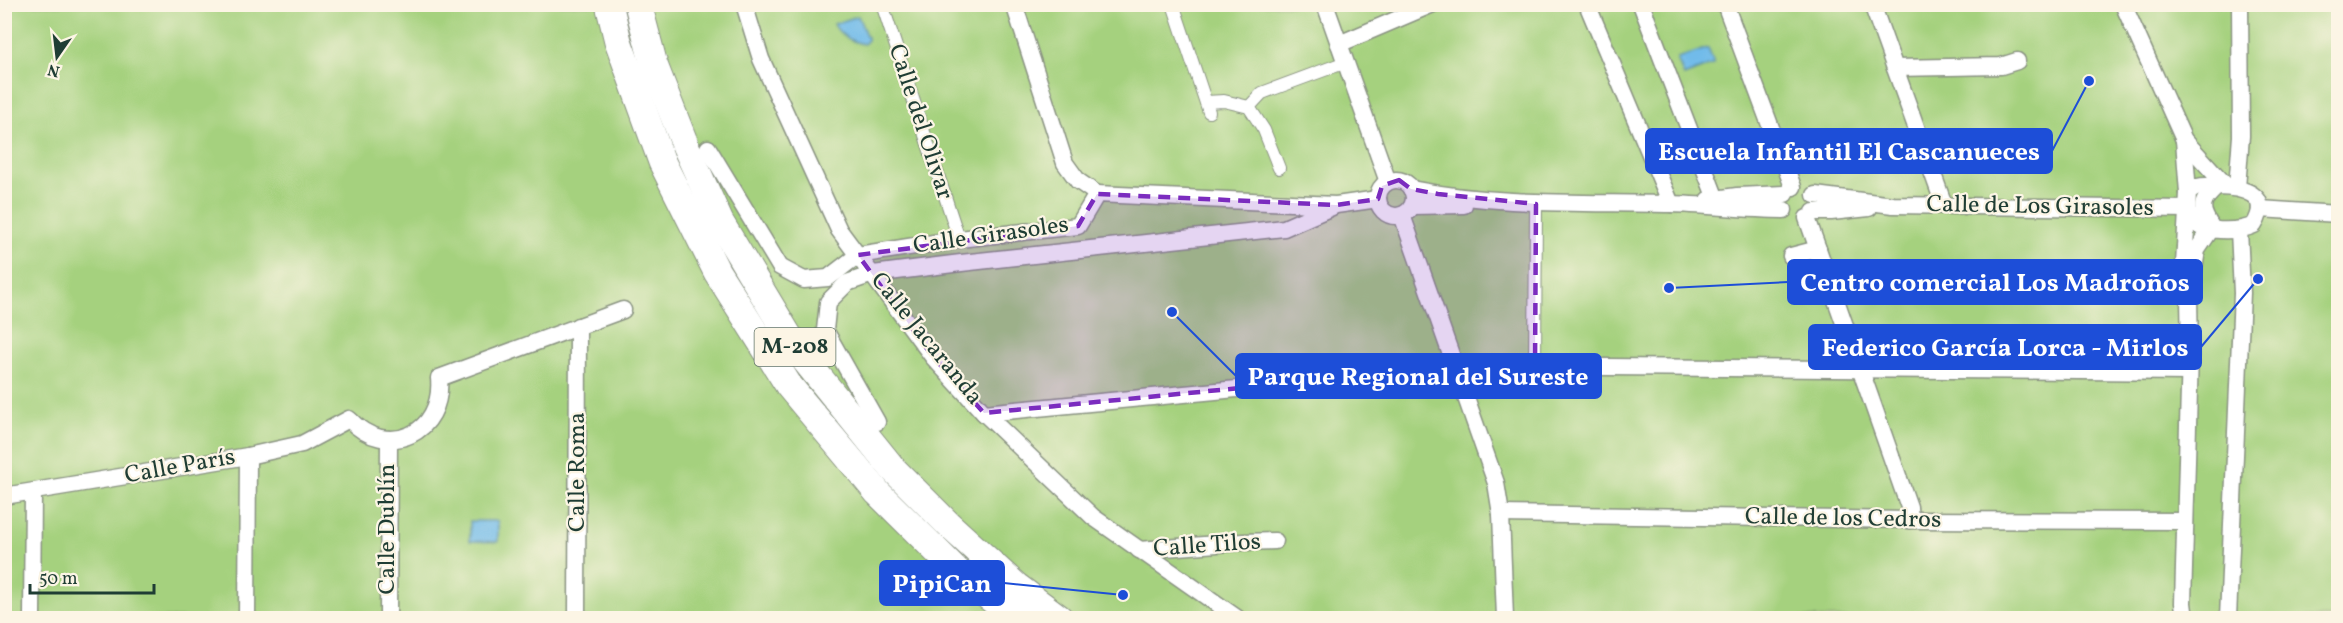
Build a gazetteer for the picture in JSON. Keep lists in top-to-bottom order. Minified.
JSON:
{"streets":{"main road":["M-208"],"street":["Calle del Olivar","Calle de Los Girasoles","Calle Girasoles","Calle Jacaranda","Calle París","Calle Roma","Calle de los Cedros","Calle Dublín","Calle Tilos"]},"crossings":[["Calle del Olivar","Calle Girasoles"],["Calle Girasoles","Calle Jacaranda"],["Calle Jacaranda","Calle Tilos"],["Calle París","Calle Dublín"]],"places":["Escuela Infantil El Cascanueces","Federico García Lorca - Mirlos","Centro comercial Los Madroños","Parque Regional del Sureste","PipiCan"],"scale_bar":"50 m","north":"bottom"}
